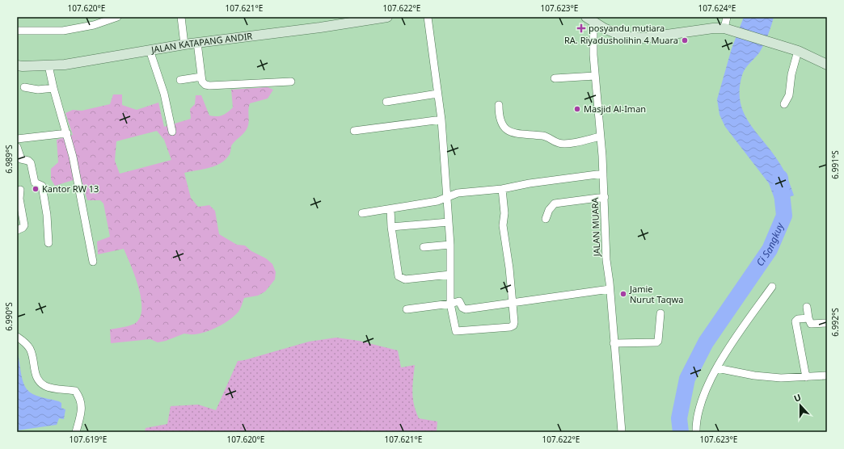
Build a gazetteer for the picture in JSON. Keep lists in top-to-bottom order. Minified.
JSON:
{"streets":{"street":["JALAN KATAPANG ANDIR","JALAN MUARA"]},"water":["Ci Sangkuy"],"places":{"health":["posyandu mutiara"],"other":["RA. Riyadusholihin 4 Muara","Masjid Al-Iman","Kantor RW 13","Jamie Nurut Taqwa"]},"north":"top","coordinates":["107.620°E","107.621°E","107.622°E","107.623°E","107.624°E","6.989°S","6.991°S","6.990°S","6.992°S","107.619°E"]}
